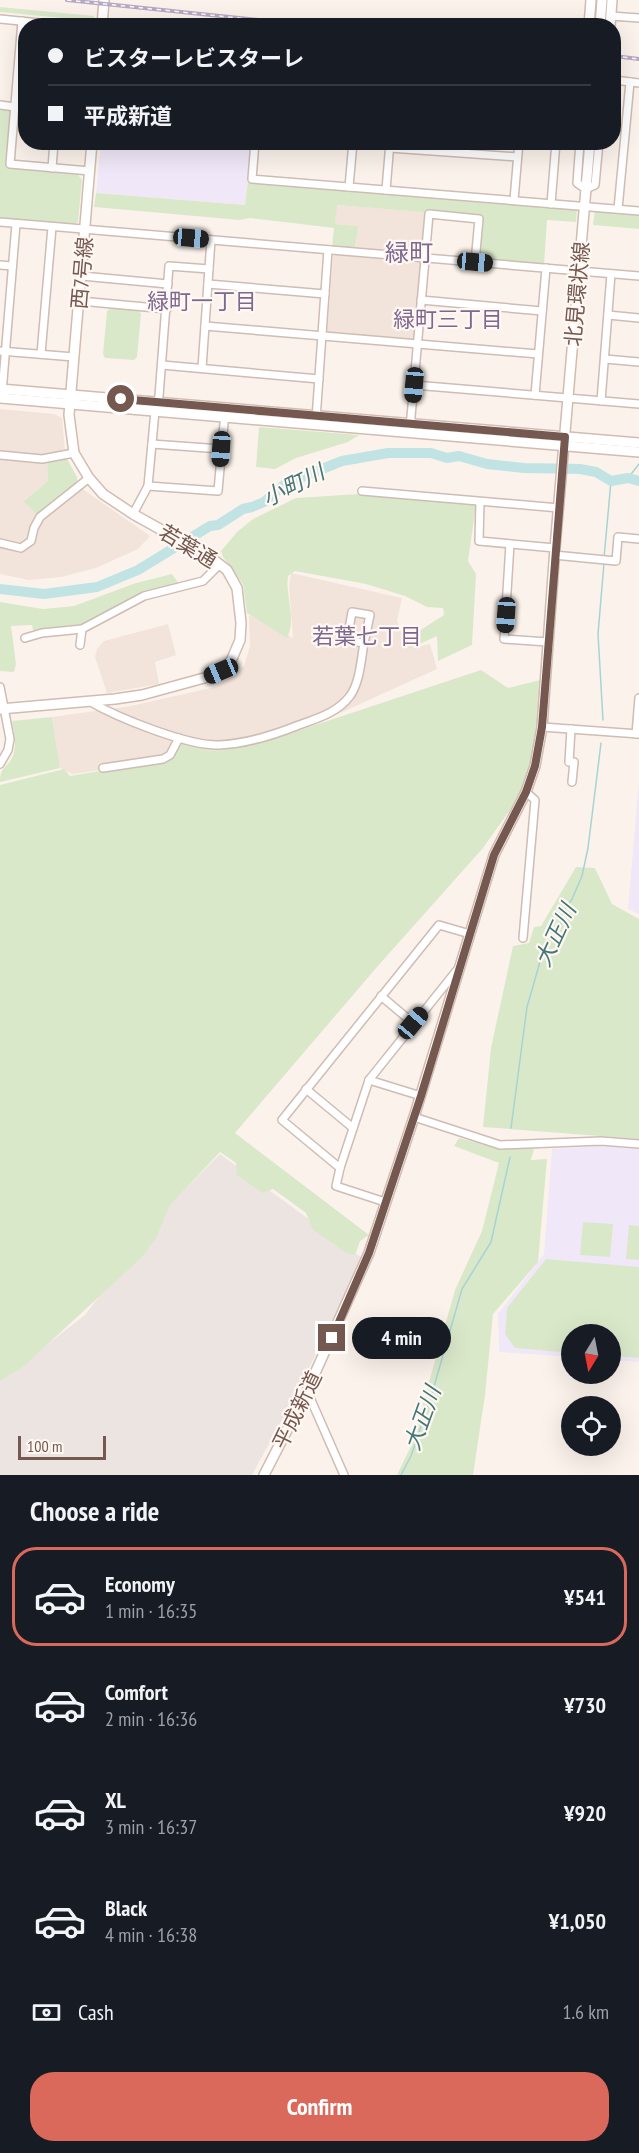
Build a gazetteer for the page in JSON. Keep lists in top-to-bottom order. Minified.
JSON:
{"streets":{"street":["西7号線","北見環状線","若葉通","平成新道"]},"crossings":[["西7号線","若葉通"],["北見環状線","平成新道"]],"districts":["緑町","緑町一丁目","緑町三丁目","若葉七丁目"],"water":["小町川","大正川"],"scale_bar":"100 m","north":"bottom","page":{"banner":["ビスターレビスターレ","平成新道"],"bubble":"4 min","scale":"100 m","heading":"Choose a ride","list":[{"name":"Economy","note":"1 min · 16:35","value":"¥541"},{"name":"Comfort","note":"2 min · 16:36","value":"¥730"},{"name":"XL","note":"3 min · 16:37","value":"¥920"},{"name":"Black","note":"4 min · 16:38","value":"¥1,050"}],"pay":["Cash","1.6 km"],"buttons":"Confirm"}}
